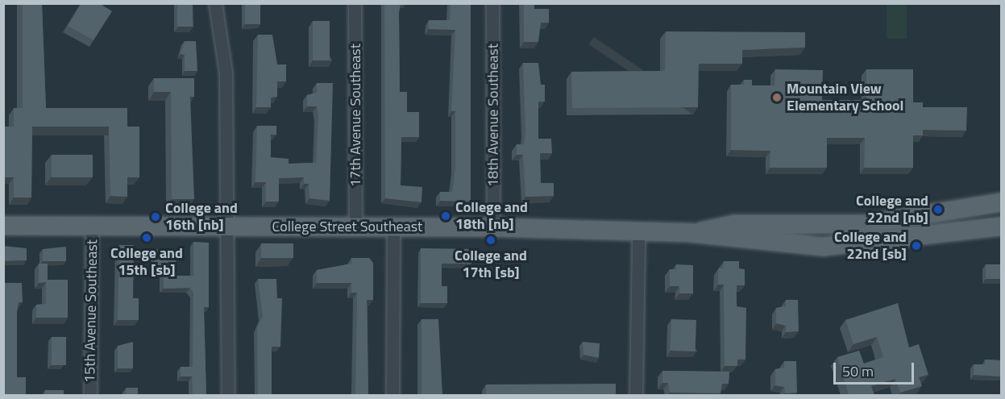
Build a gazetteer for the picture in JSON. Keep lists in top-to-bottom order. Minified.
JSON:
{"streets":{"main road":["College Street Southeast"],"street":["17th Avenue Southeast","18th Avenue Southeast","15th Avenue Southeast"]},"crossings":[["17th Avenue Southeast","College Street Southeast"],["18th Avenue Southeast","College Street Southeast"],["College Street Southeast","15th Avenue Southeast"]],"places":["Mountain View Elementary School","College and 22nd [nb]","College and 18th [nb]","College and 16th [nb]","College and 15th [sb]","College and 17th [sb]","College and 22nd [sb]"],"scale_bar":"50 m"}
